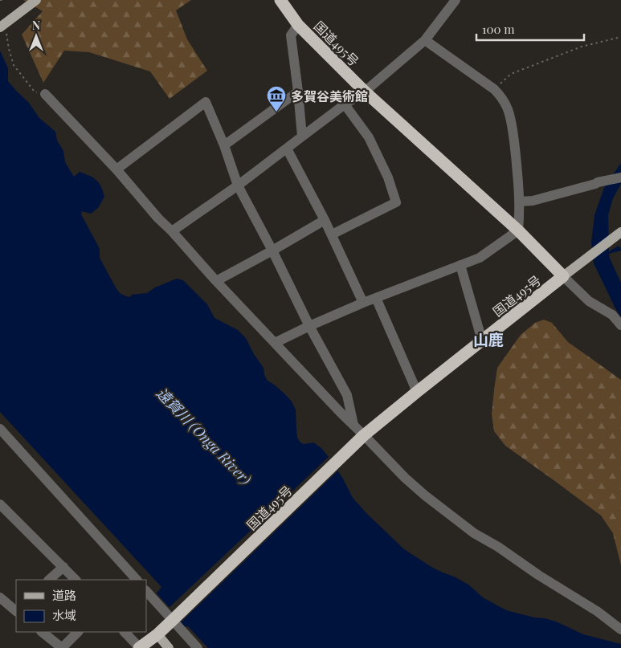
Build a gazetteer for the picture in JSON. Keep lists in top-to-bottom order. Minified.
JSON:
{"streets":{"highway":["国道495号"]},"districts":["山鹿"],"water":["遠賀川 (Onga River)"],"places":{"museum":["多賀谷美術館"]},"legend":["道路","水域"],"scale_bar":"100 m","north":"top"}
